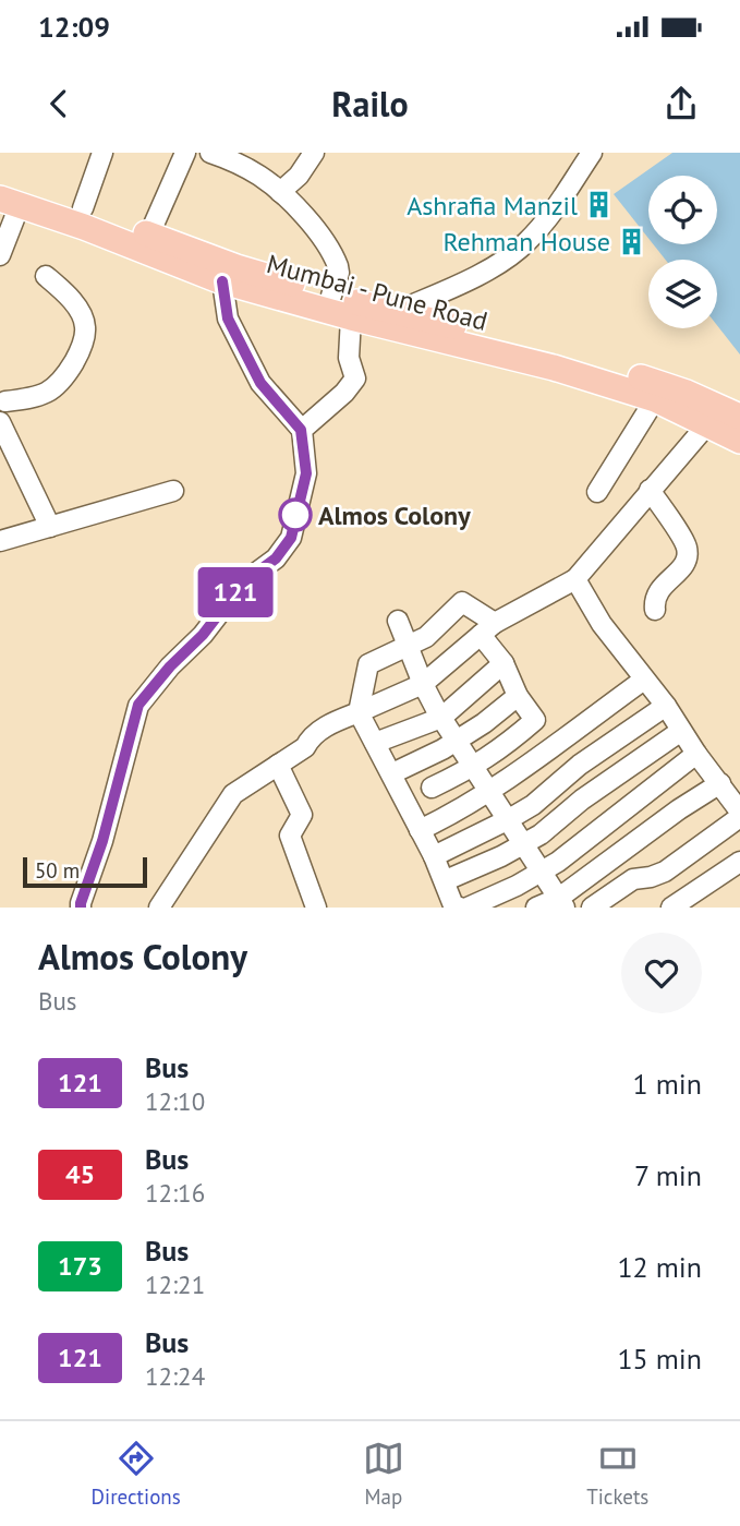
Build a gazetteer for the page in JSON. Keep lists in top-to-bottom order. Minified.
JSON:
{"streets":{"main road":["Mumbai - Pune Road"]},"places":{"building":["Ashrafia Manzil","Rehman House"],"other":["Almos Colony"]},"lines":["bus line 121"],"scale_bar":"50 m","page":{"status":"12:09","header":"Railo","on_map":"121","scale":"50 m","heading":["Almos Colony","Bus"],"list":[{"mark":"121","name":"Bus","note":"12:10","value":"1 min"},{"mark":"45","name":"Bus","note":"12:16","value":"7 min"},{"mark":"173","name":"Bus","note":"12:21","value":"12 min"},{"mark":"121","name":"Bus","note":"12:24","value":"15 min"}],"tabs":["Directions","Map","Tickets"]}}
